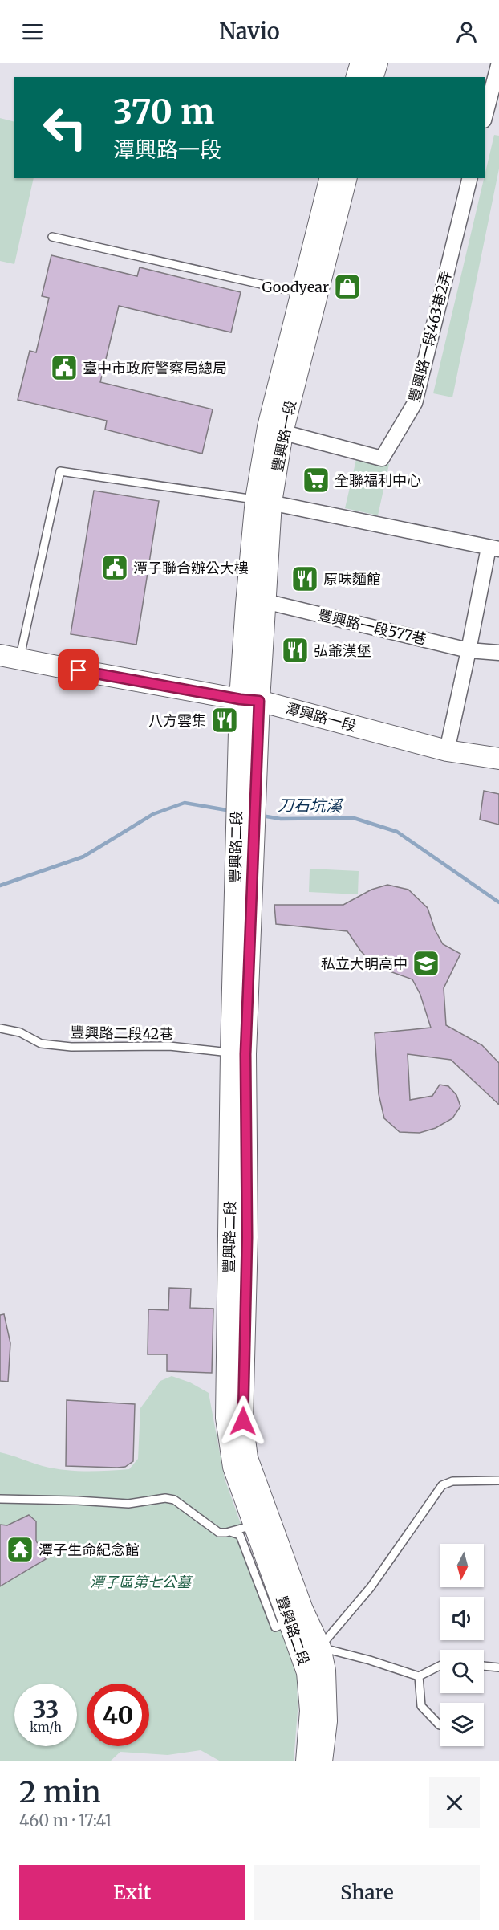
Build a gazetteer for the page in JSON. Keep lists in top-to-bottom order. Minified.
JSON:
{"streets":{"street":["豐興路一段463巷2弄","豐興路一段","豐興路一段577巷","潭興路一段","豐興路二段"],"lane":["豐興路二段42巷"]},"crossings":[["豐興路一段463巷2弄","豐興路一段"],["豐興路一段","豐興路一段577巷"],["豐興路一段","潭興路一段"],["豐興路一段","豐興路二段"],["潭興路一段","豐興路二段"],["豐興路二段","豐興路二段42巷"]],"water":["刀石坑溪"],"parks":["潭子區第七公墓"],"places":{"shop":["Goodyear"],"public building":["臺中市政府警察局總局","潭子聯合辦公大樓"],"supermarket":["全聯福利中心"],"restaurant":["原味麵館","弘爺漢堡","八方雲集"],"school or university":["私立大明高中"],"temple":["潭子生命紀念館"]},"north":"bottom","page":{"header":"Navio","turn":["370 m","潭興路一段"],"speed":"33 km/h","limit":"40","heading":["2 min","460 m · 17:41"],"buttons":["Exit","Share"]}}
